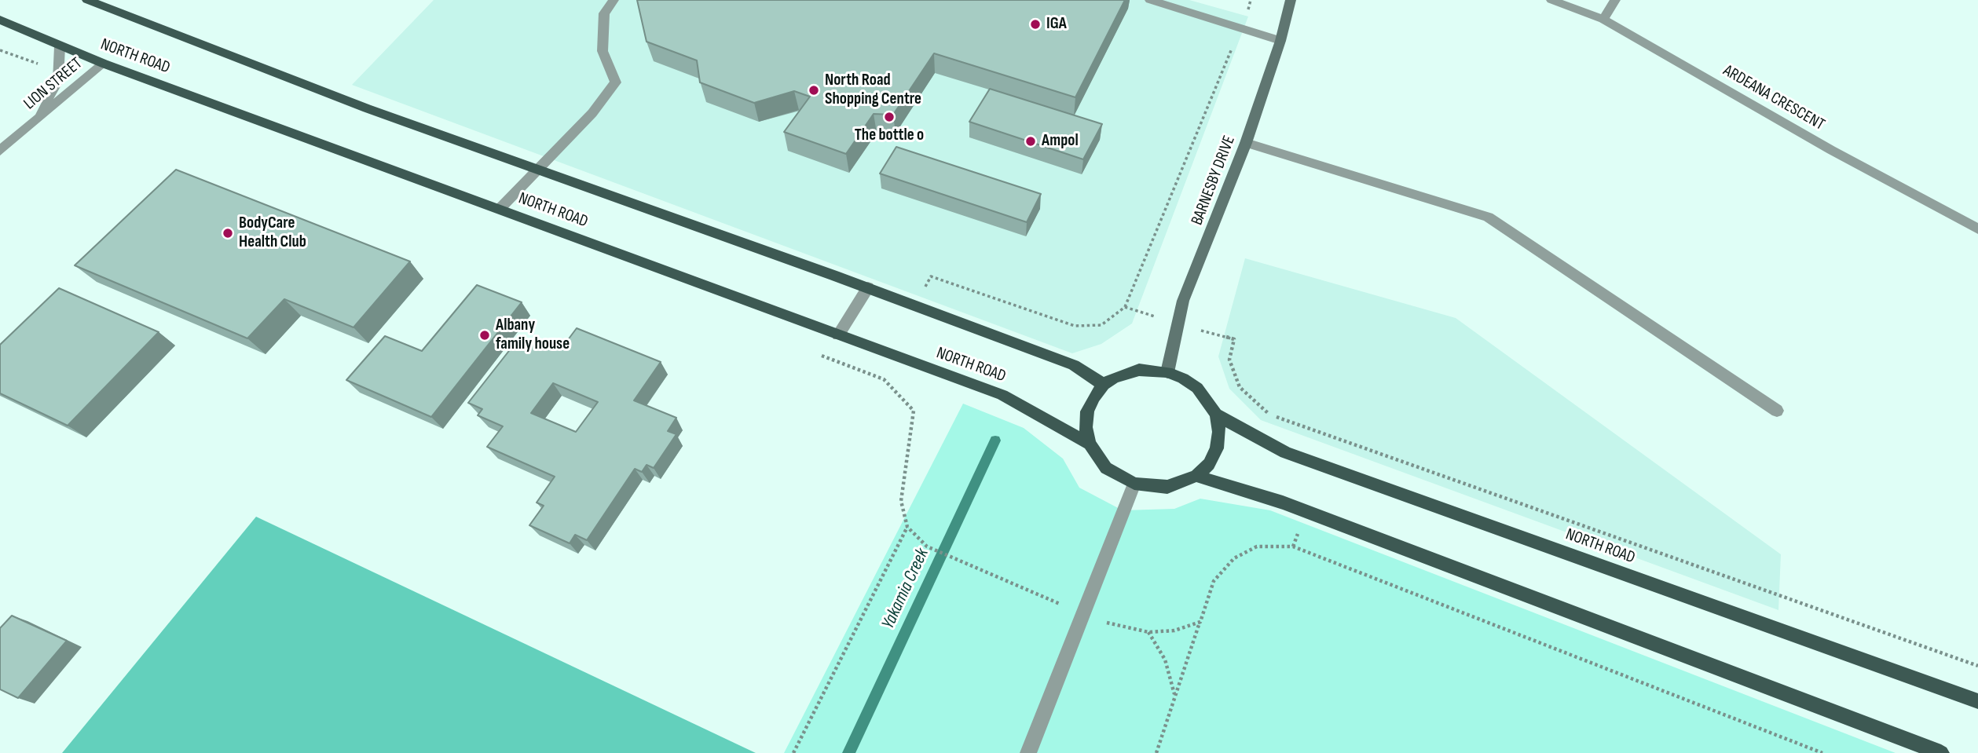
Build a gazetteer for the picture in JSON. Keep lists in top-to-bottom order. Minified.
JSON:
{"streets":{"main road":["NORTH ROAD"],"street":["LION STREET","ARDEANA CRESCENT","BARNESBY DRIVE"]},"crossings":[["NORTH ROAD","LION STREET"],["NORTH ROAD","BARNESBY DRIVE"]],"water":["Yakamia Creek"],"places":["IGA","North Road Shopping Centre","The bottle o","Ampol","BodyCare Health Club","Albany family house"]}
